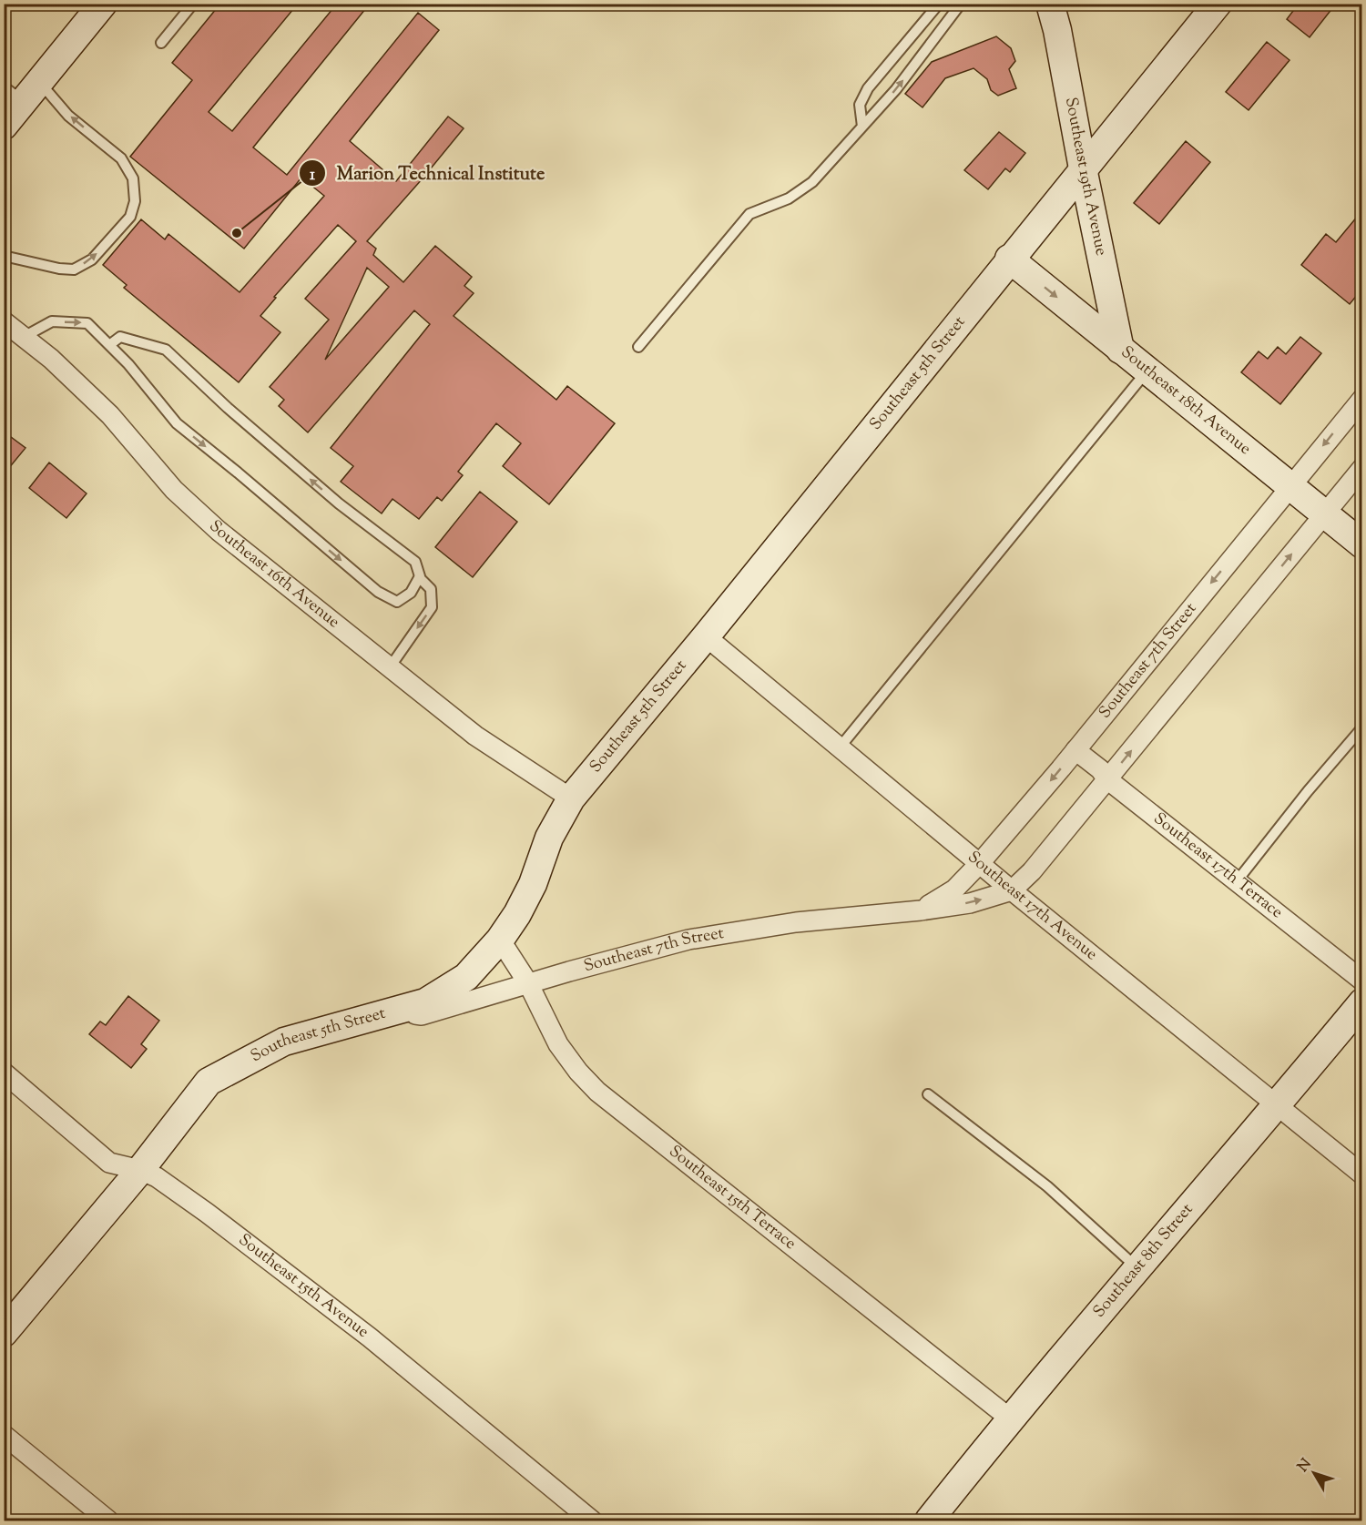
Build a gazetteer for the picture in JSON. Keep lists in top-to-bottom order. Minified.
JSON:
{"streets":{"street":["Southeast 19th Avenue","Southeast 5th Street","Southeast 18th Avenue","Southeast 16th Avenue","Southeast 7th Street","Southeast 17th Terrace","Southeast 17th Avenue","Southeast 15th Terrace","Southeast 8th Street","Southeast 15th Avenue"]},"crossings":[["Southeast 19th Avenue","Southeast 5th Street"],["Southeast 19th Avenue","Southeast 18th Avenue"],["Southeast 5th Street","Southeast 18th Avenue"],["Southeast 5th Street","Southeast 16th Avenue"],["Southeast 5th Street","Southeast 7th Street"],["Southeast 5th Street","Southeast 17th Avenue"],["Southeast 5th Street","Southeast 15th Terrace"],["Southeast 5th Street","Southeast 15th Avenue"],["Southeast 18th Avenue","Southeast 7th Street"],["Southeast 7th Street","Southeast 17th Terrace"],["Southeast 7th Street","Southeast 17th Avenue"],["Southeast 7th Street","Southeast 15th Terrace"],["Southeast 17th Avenue","Southeast 8th Street"],["Southeast 15th Terrace","Southeast 8th Street"]],"places":["Marion Technical Institute"],"north":"top left"}
